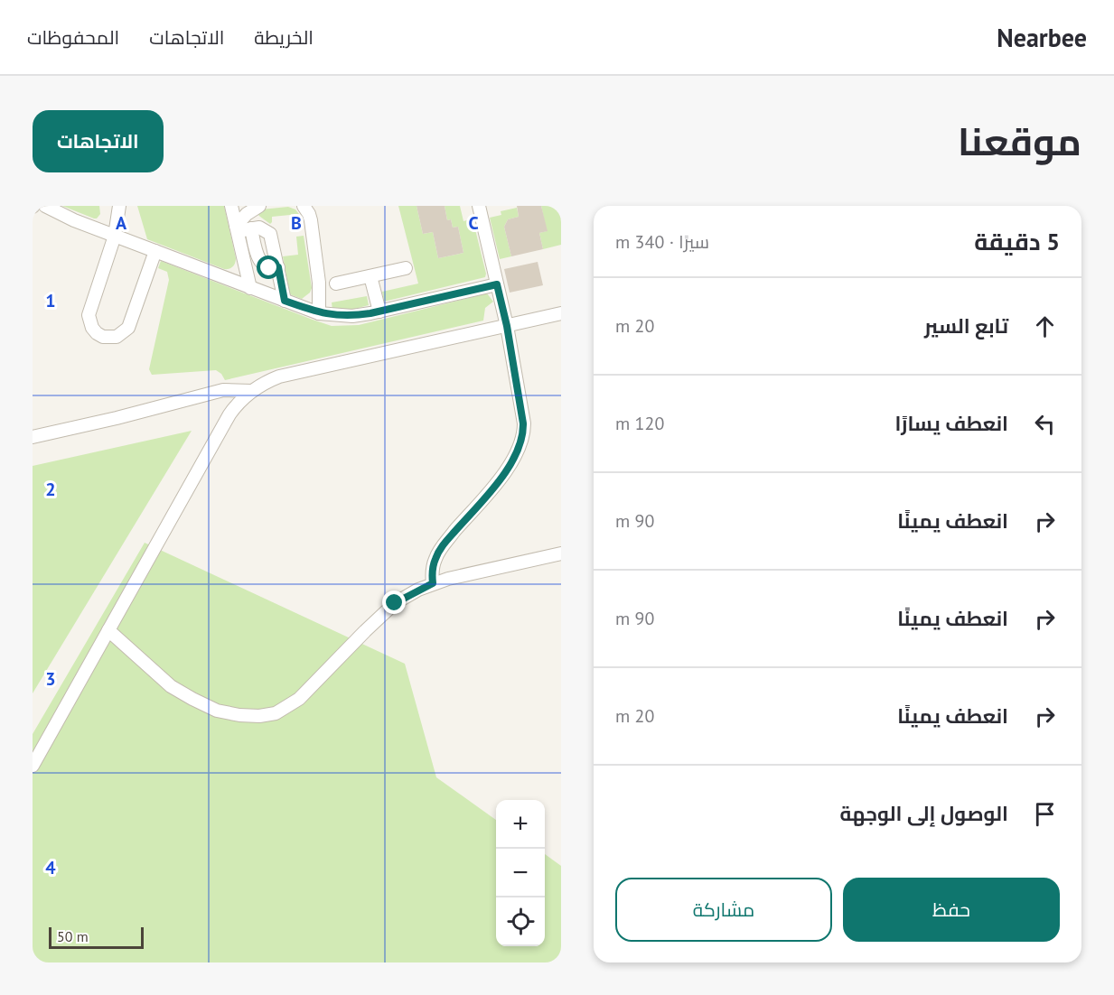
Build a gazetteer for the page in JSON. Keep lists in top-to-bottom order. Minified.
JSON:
{"scale_bar":"50 m","page":{"header":"Nearbee","nav":["الخريطة","الاتجاهات","المحفوظات"],"title":"موقعنا","buttons":["الاتجاهات",["حفظ","مشاركة"]],"heading":["5 دقيقة","سيرًا · 340 m"],"list":[["تابع السير","20 m"],["انعطف يسارًا","120 m"],["انعطف يمينًا","90 m"],["انعطف يمينًا","90 m"],["انعطف يمينًا","20 m"],"الوصول إلى الوجهة"],"map_buttons":["+","−"],"scale":"50 m"},"grid":{"columns":["A","B","C"],"rows":["1","2","3","4"]}}
